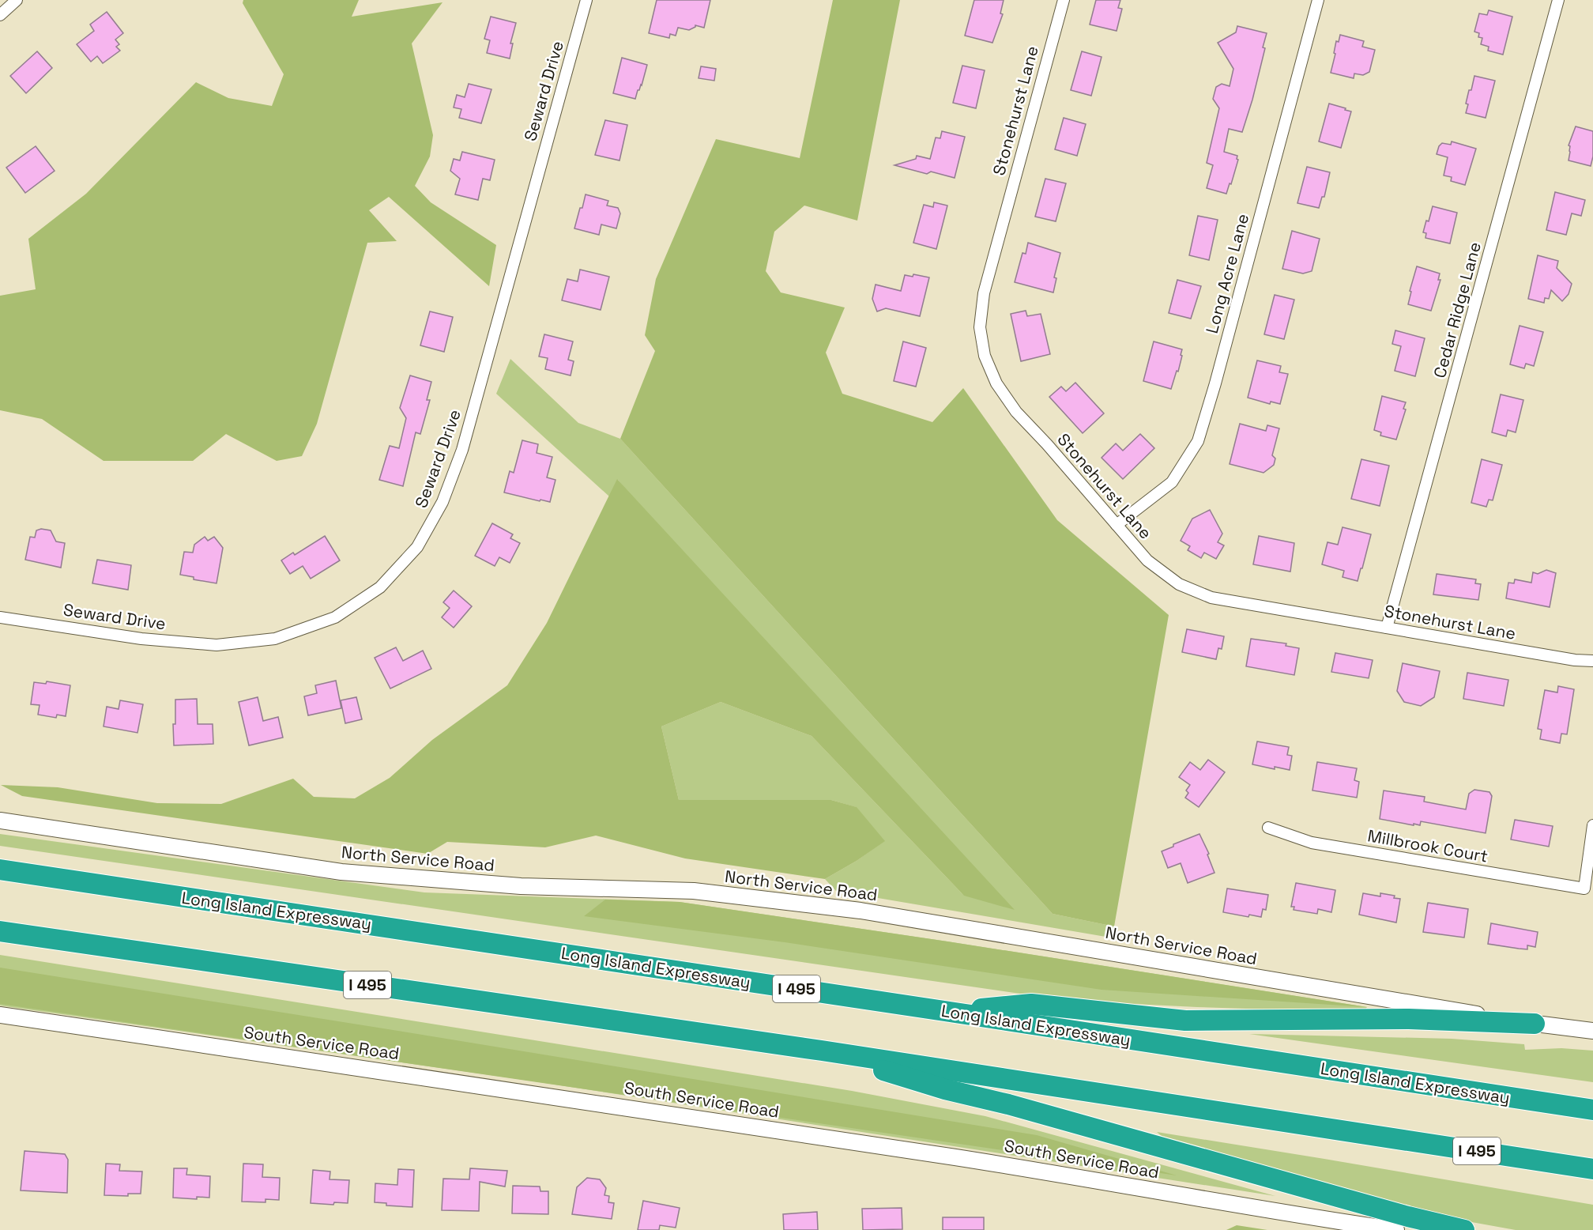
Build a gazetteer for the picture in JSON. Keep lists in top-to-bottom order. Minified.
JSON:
{"streets":{"highway":["Long Island Expressway","I 495"],"main road":["North Service Road","South Service Road"],"street":["Seward Drive","Stonehurst Lane","Long Acre Lane","Cedar Ridge Lane","Millbrook Court"]},"crossings":[["Stonehurst Lane","Long Acre Lane"],["Stonehurst Lane","Cedar Ridge Lane"]]}
